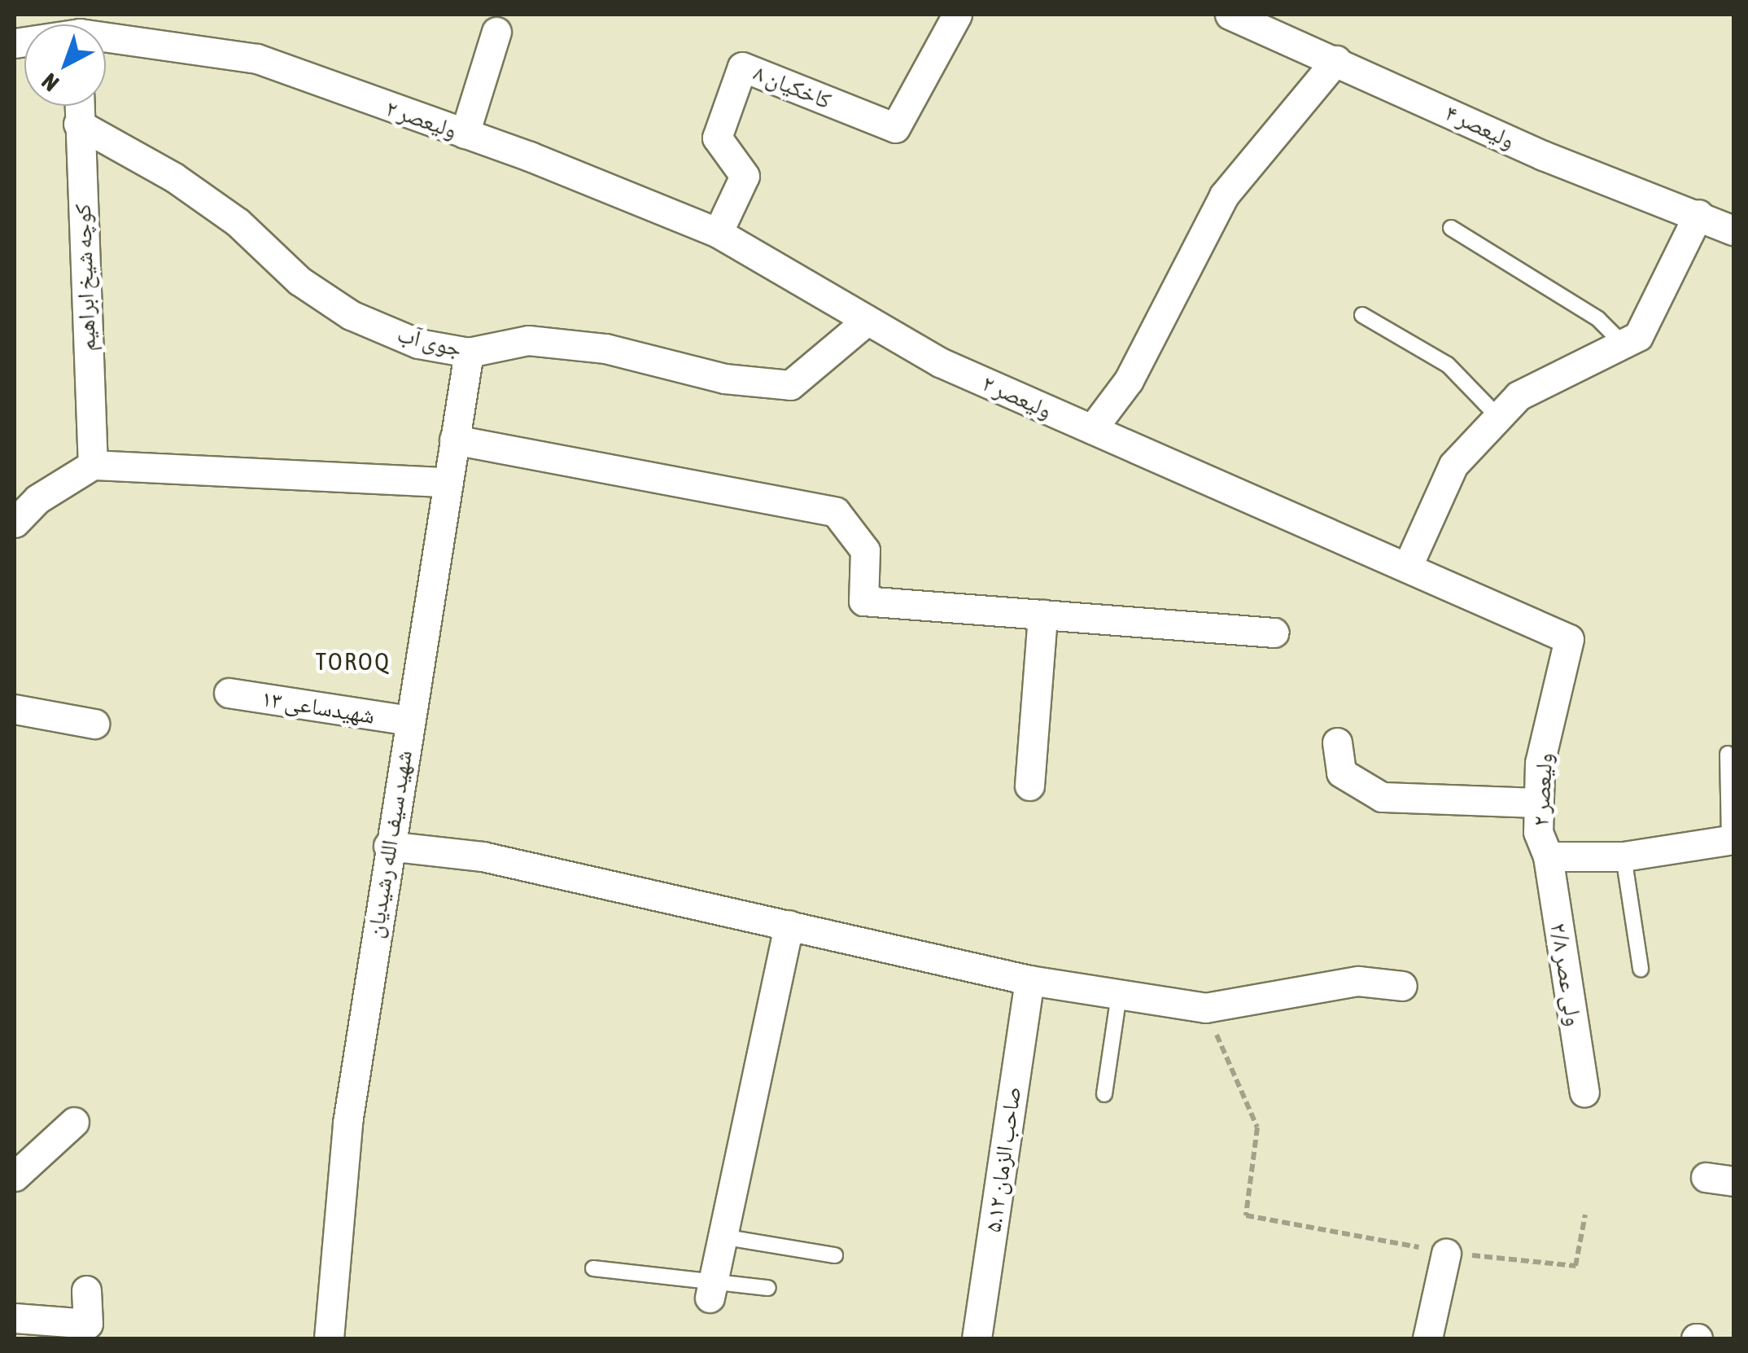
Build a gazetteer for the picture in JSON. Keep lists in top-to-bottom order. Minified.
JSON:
{"streets":{"street":["کاخکیان ۸","ولیعصر ۲","ولیعصر ۴","کوچه شیخ ابراهیم","جوی آب","شهیدساعی ۱۳","شهید سیف الله رشیدیان","ولی عصر ۲/۸","صاحب الزمان ۵.۱۲"]},"crossings":[["کاخکیان ۸","ولیعصر ۲"],["ولیعصر ۲","جوی آب"],["ولیعصر ۲","ولی عصر ۲/۸"],["کوچه شیخ ابراهیم","جوی آب"],["جوی آب","شهید سیف الله رشیدیان"],["شهیدساعی ۱۳","شهید سیف الله رشیدیان"]],"districts":["TOROQ"],"north":"bottom left"}
